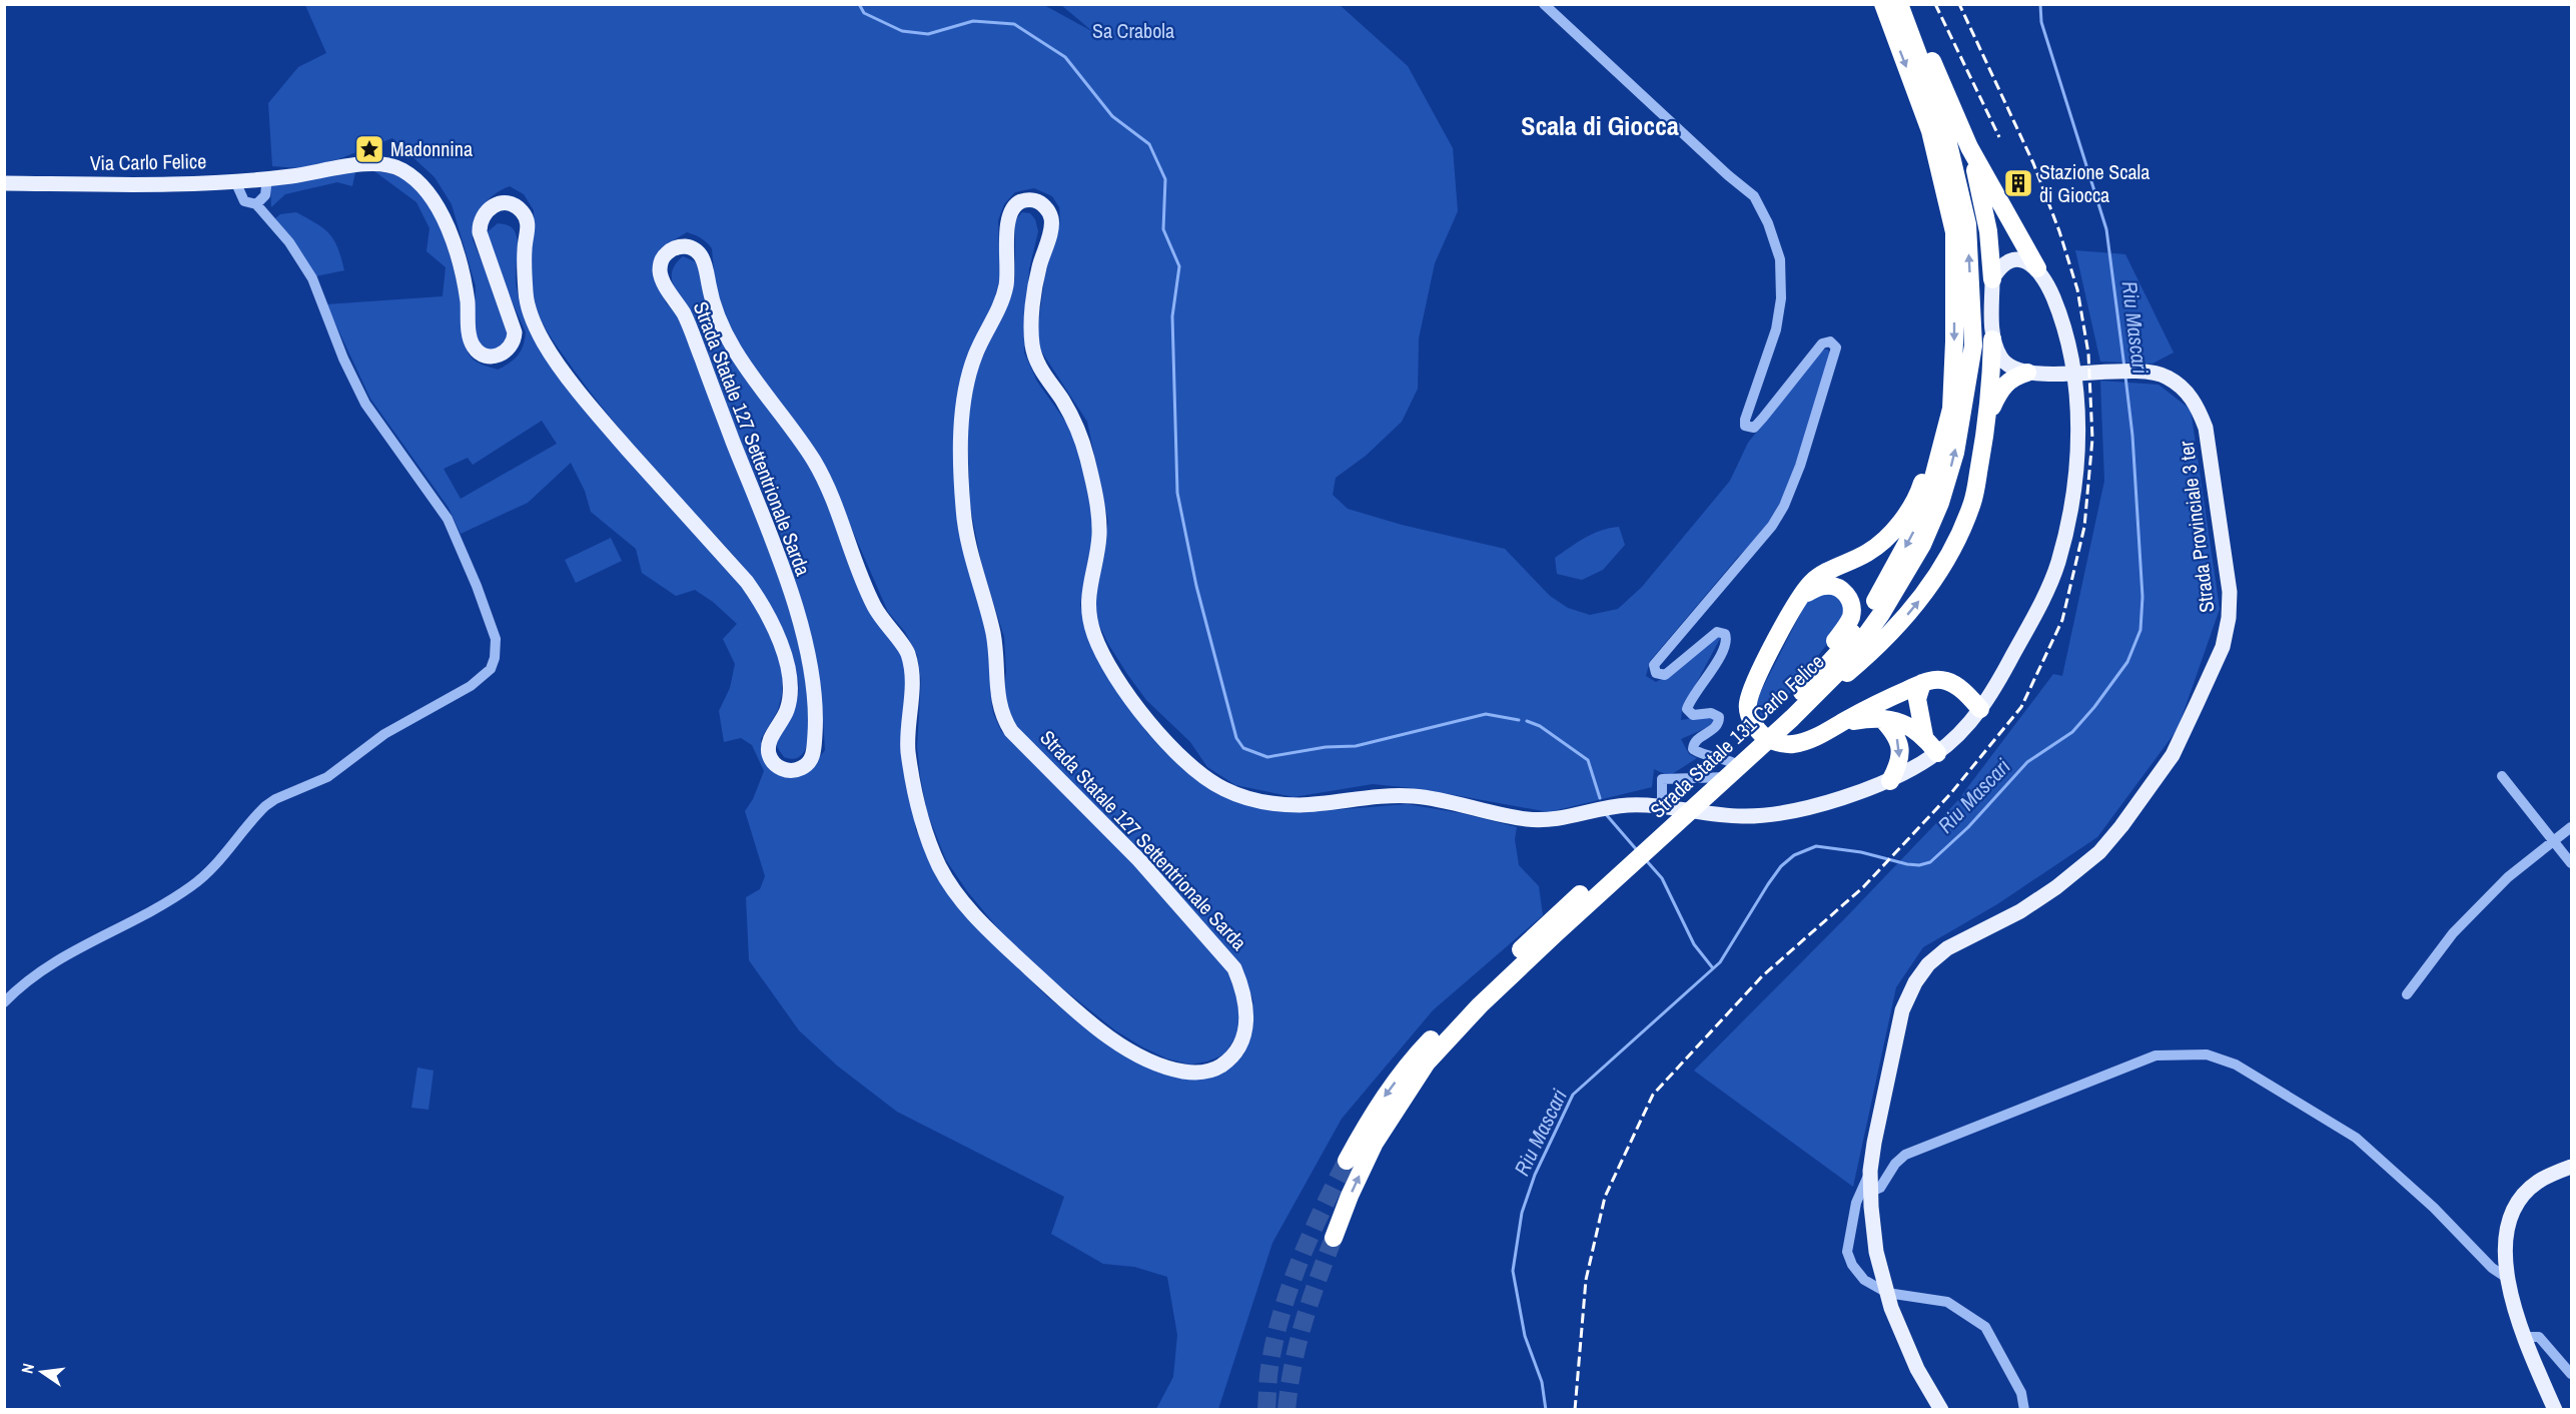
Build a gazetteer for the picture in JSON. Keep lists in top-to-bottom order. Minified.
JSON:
{"streets":{"highway":["Strada Statale 131 Carlo Felice"],"main road":["Via Carlo Felice","Strada Statale 127 Settentrionale Sarda","Strada Provinciale 3 ter"]},"crossings":[["Via Carlo Felice","Strada Statale 127 Settentrionale Sarda"]],"districts":["Scala di Giocca"],"water":["Riu Mascari"],"parks":["Sa Crabola"],"places":{"place":["Madonnina"],"building":["Stazione Scala di Giocca"]},"north":"left"}
